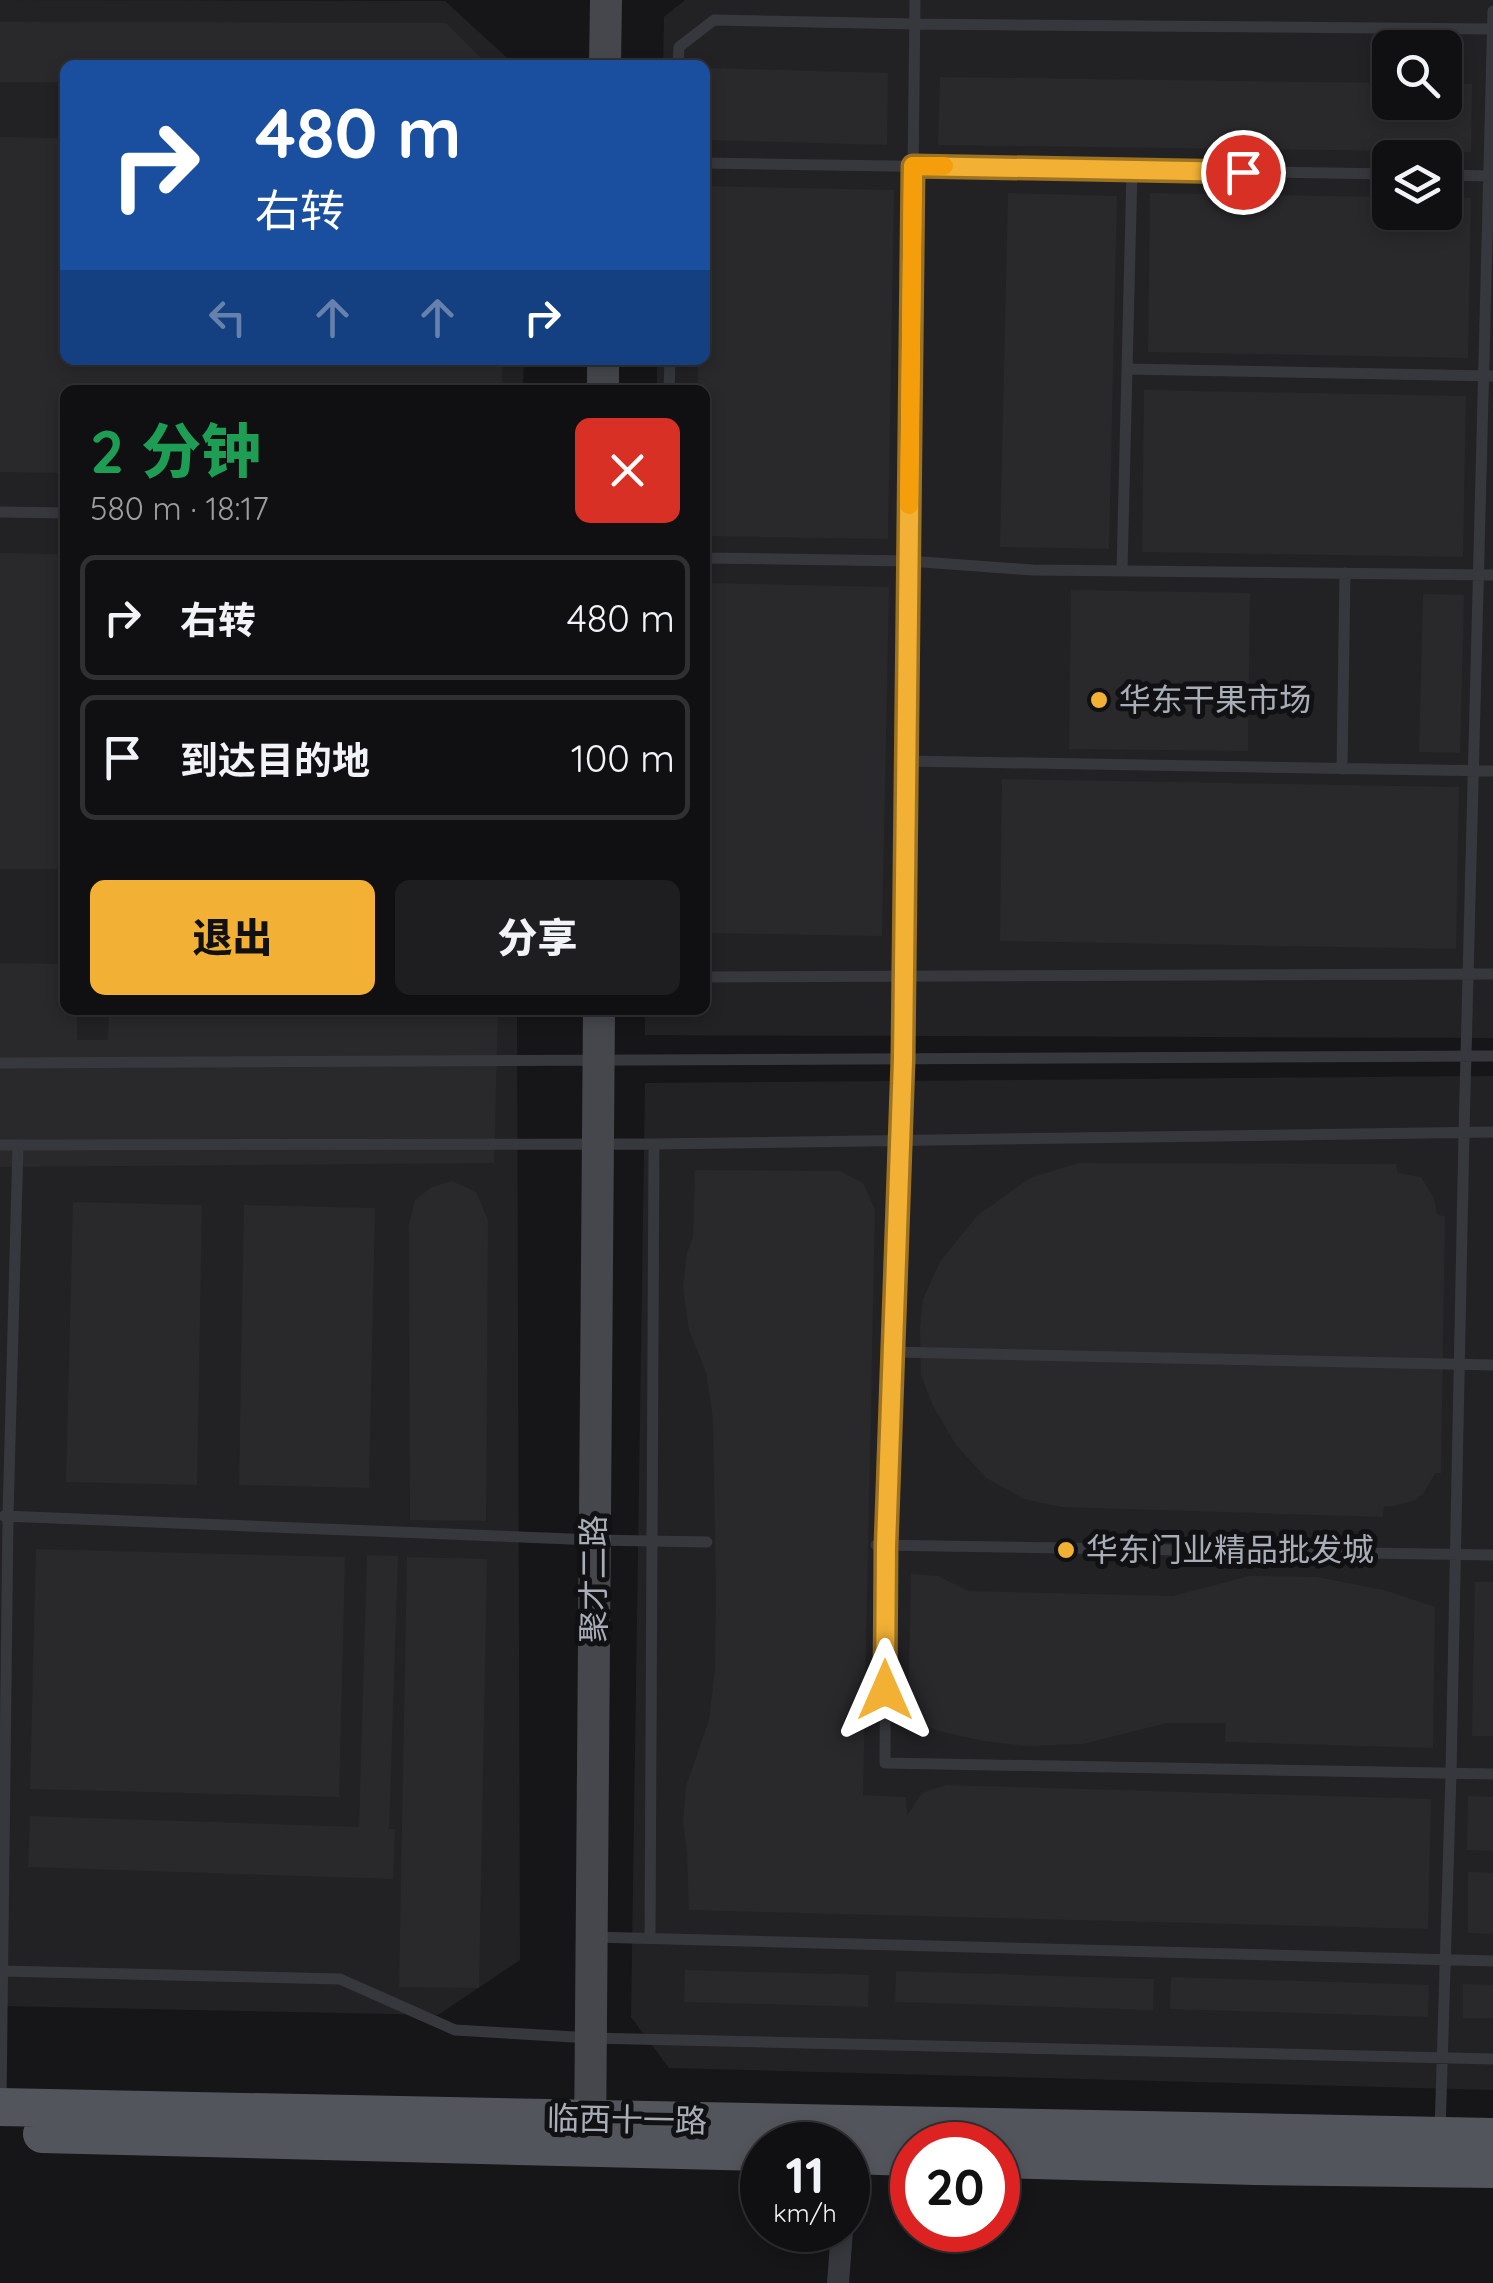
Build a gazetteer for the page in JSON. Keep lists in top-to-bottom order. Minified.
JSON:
{"streets":{"main road":["临西十一路"],"street":["聚才二路"]},"crossings":[["聚才二路","临西十一路"]],"places":["华东干果市场","华东门业精品批发城"],"page":{"turn":["480 m","右转"],"heading":["2 分钟","580 m · 18:17"],"list":[{"name":"右转","value":"480 m"},{"name":"到达目的地","value":"100 m"}],"buttons":["退出","分享"],"speed":"11 km/h","limit":"20"}}
